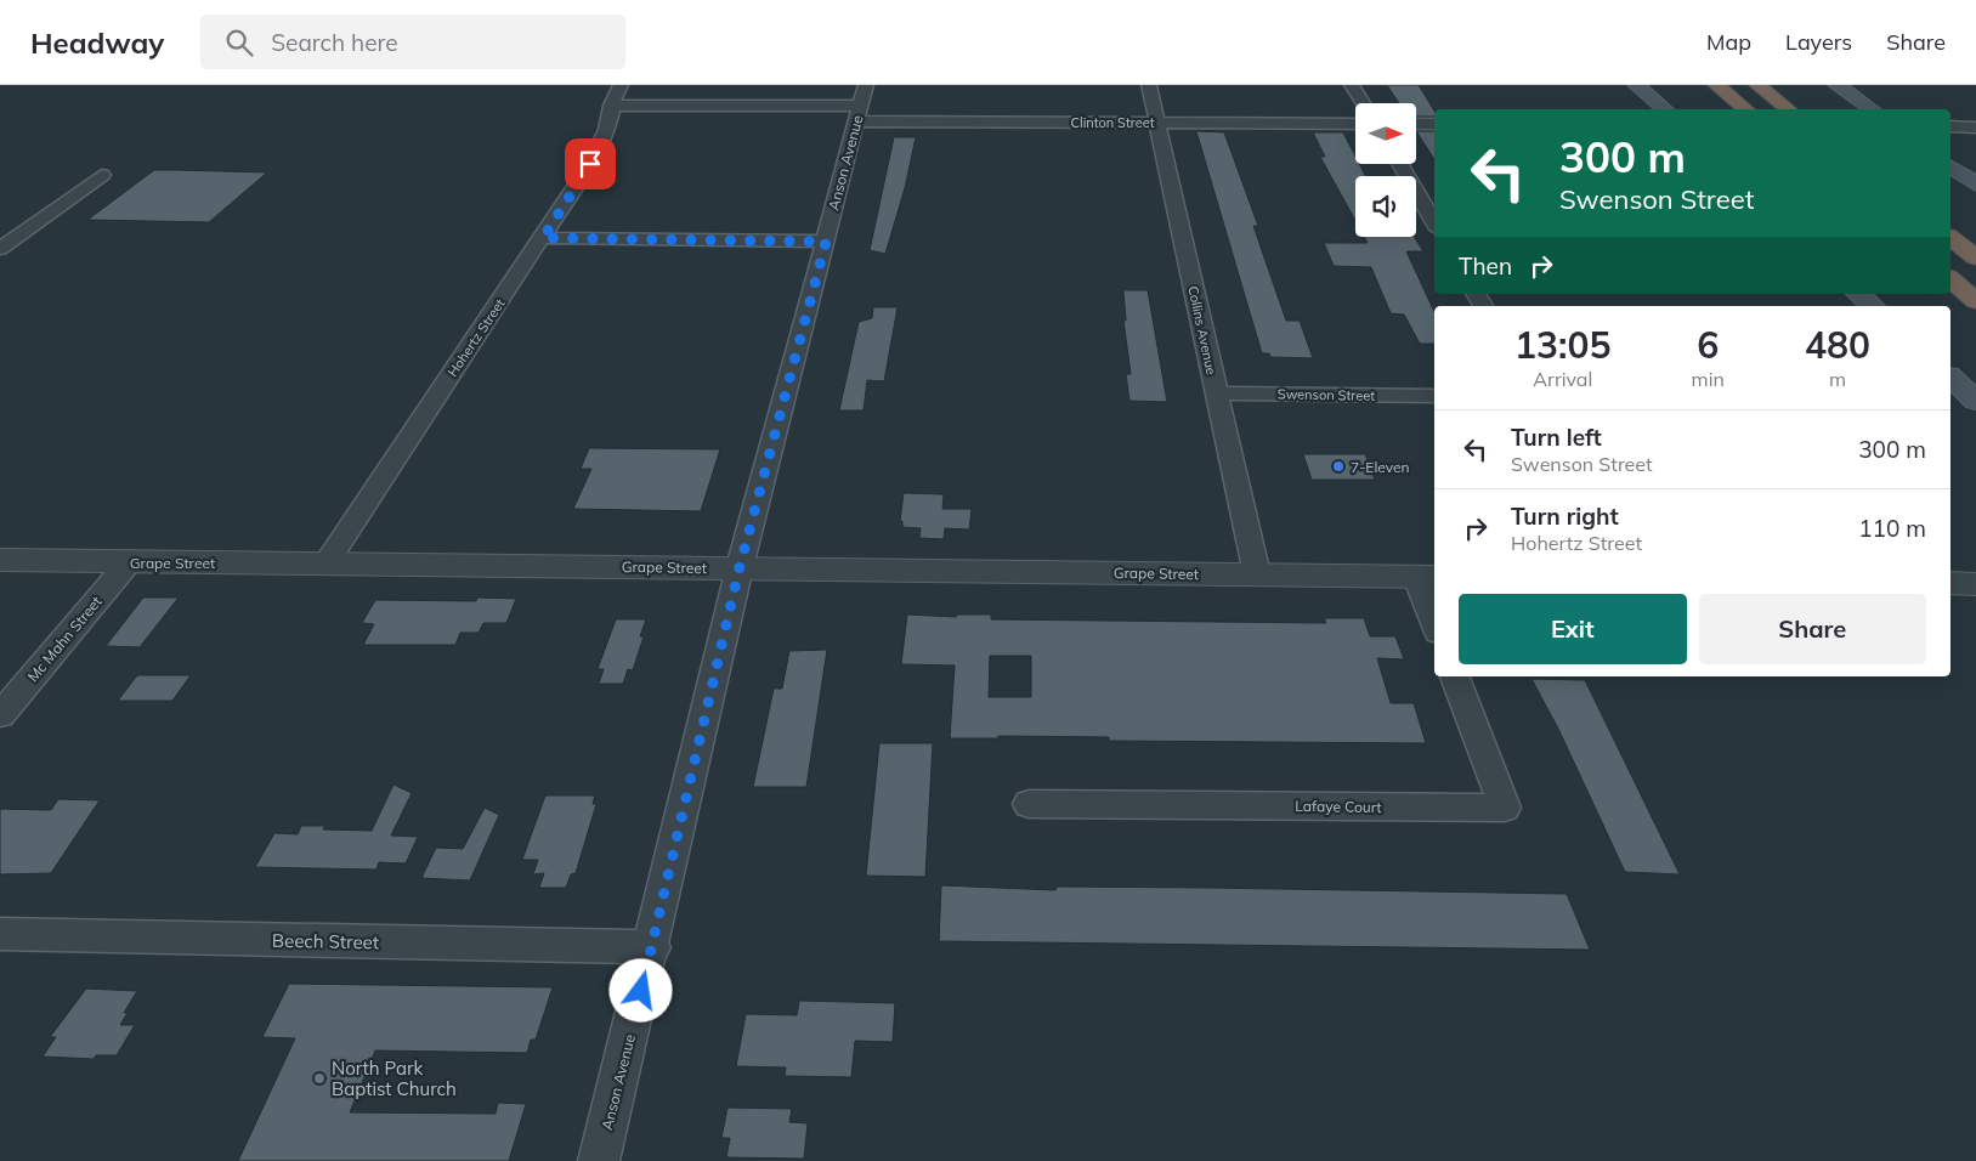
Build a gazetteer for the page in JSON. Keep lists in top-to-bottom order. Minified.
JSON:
{"streets":{"street":["Clinton Street","Anson Avenue","Collins Avenue","Hohertz Street","Swenson Street","Grape Street","Mc Mahn Street","Lafaye Court","Beech Street"]},"crossings":[["Clinton Street","Anson Avenue"],["Clinton Street","Collins Avenue"],["Clinton Street","Hohertz Street"],["Anson Avenue","Grape Street"],["Anson Avenue","Beech Street"],["Collins Avenue","Swenson Street"],["Collins Avenue","Grape Street"],["Hohertz Street","Grape Street"],["Grape Street","Mc Mahn Street"]],"places":["7-Eleven","North Park Baptist Church"],"north":"right","page":{"header":"Headway","search":"Search here","nav":["Map","Layers","Share"],"turn":["300 m","Swenson Street"],"then":"Then","eta":["13:05","Arrival","6","min","480","m"],"list":[{"name":"Turn left","note":"Swenson Street","value":"300 m"},{"name":"Turn right","note":"Hohertz Street","value":"110 m"}],"buttons":["Exit","Share"]}}
